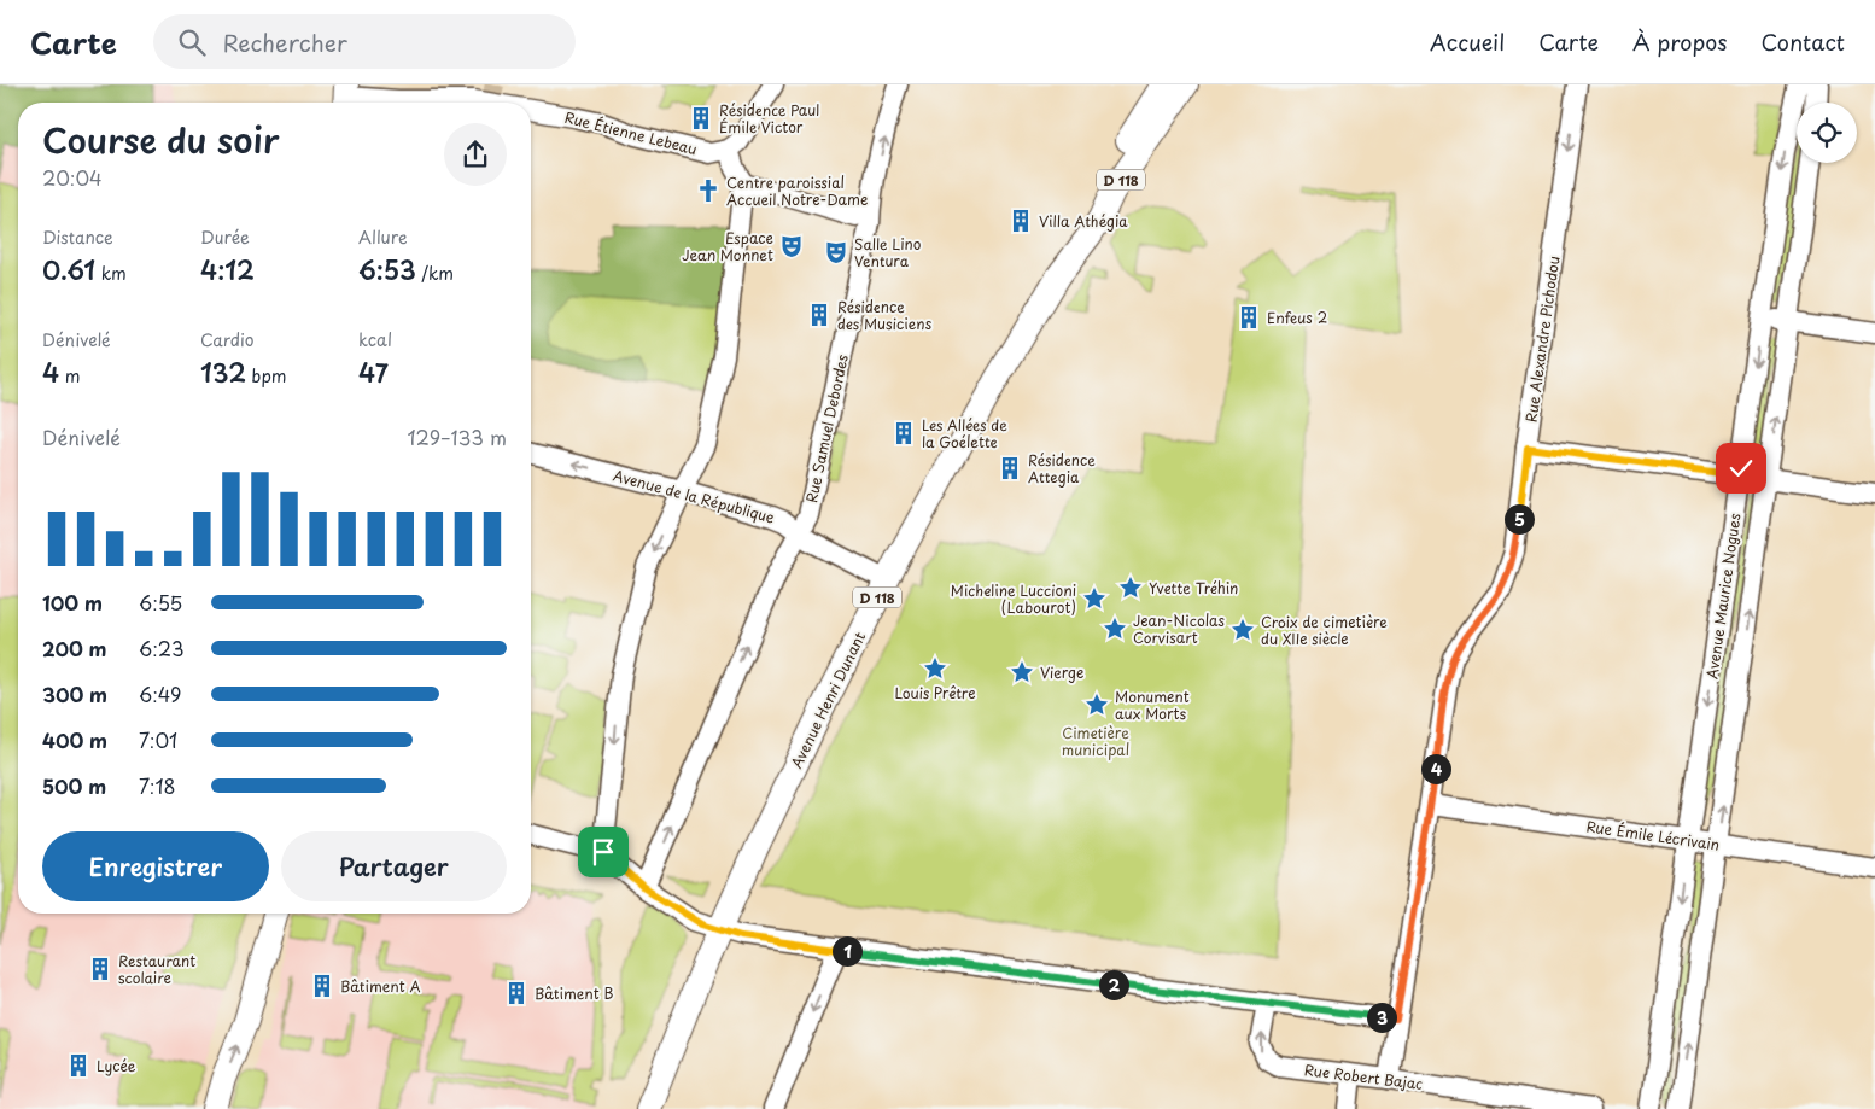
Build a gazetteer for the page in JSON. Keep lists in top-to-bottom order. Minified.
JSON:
{"streets":{"main road":["D 118","Avenue Henri Dunant"],"street":["Rue Étienne Lebeau","Rue Alexandre Pichodou","Rue Samuel Debordes","Avenue de la République","Avenue Maurice Nogues","Rue Émile Lécrivain","Rue Robert Bajac"]},"crossings":[["Rue Alexandre Pichodou","Rue Émile Lécrivain"],["Rue Alexandre Pichodou","Rue Robert Bajac"],["Rue Samuel Debordes","Avenue de la République"],["Avenue de la République","Avenue Henri Dunant"],["Avenue Maurice Nogues","Rue Émile Lécrivain"]],"one_way":["Rue Alexandre Pichodou","Avenue de la République"],"parks":["Cimetière municipal"],"places":{"building":["Résidence Paul Émile Victor","Villa Athégia","Résidence des Musiciens","Enfeus 2","Les Allées de la Goélette","Résidence Attegia","Restaurant scolaire","Bâtiment A","Bâtiment B","Lycée"],"church":["Centre paroissial Accueil Notre-Dame"],"theatre":["Espace Jean Monnet","Salle Lino Ventura"],"place":["Yvette Tréhin","Micheline Luccioni (Labourot)","Jean-Nicolas Corvisart","Croix de cimetière du XIIe siècle","Louis Prêtre","Vierge","Monument aux Morts"]},"page":{"header":"Carte","search":"Rechercher","nav":["Accueil","Carte","À propos","Contact"],"heading":["Course du soir","20:04"],"stats":[["Distance","0.61 km"],["Durée","4:12"],["Allure","6:53 /km"],["Dénivelé","4 m"],["Cardio","132 bpm"],["kcal","47"]],"chart":["Dénivelé","129–133 m"],"pins":["5","4","1","2","3"],"list":[{"name":"100 m","note":"6:55"},{"name":"200 m","note":"6:23"},{"name":"300 m","note":"6:49"},{"name":"400 m","note":"7:01"},{"name":"500 m","note":"7:18"}],"buttons":["Enregistrer","Partager"]}}
